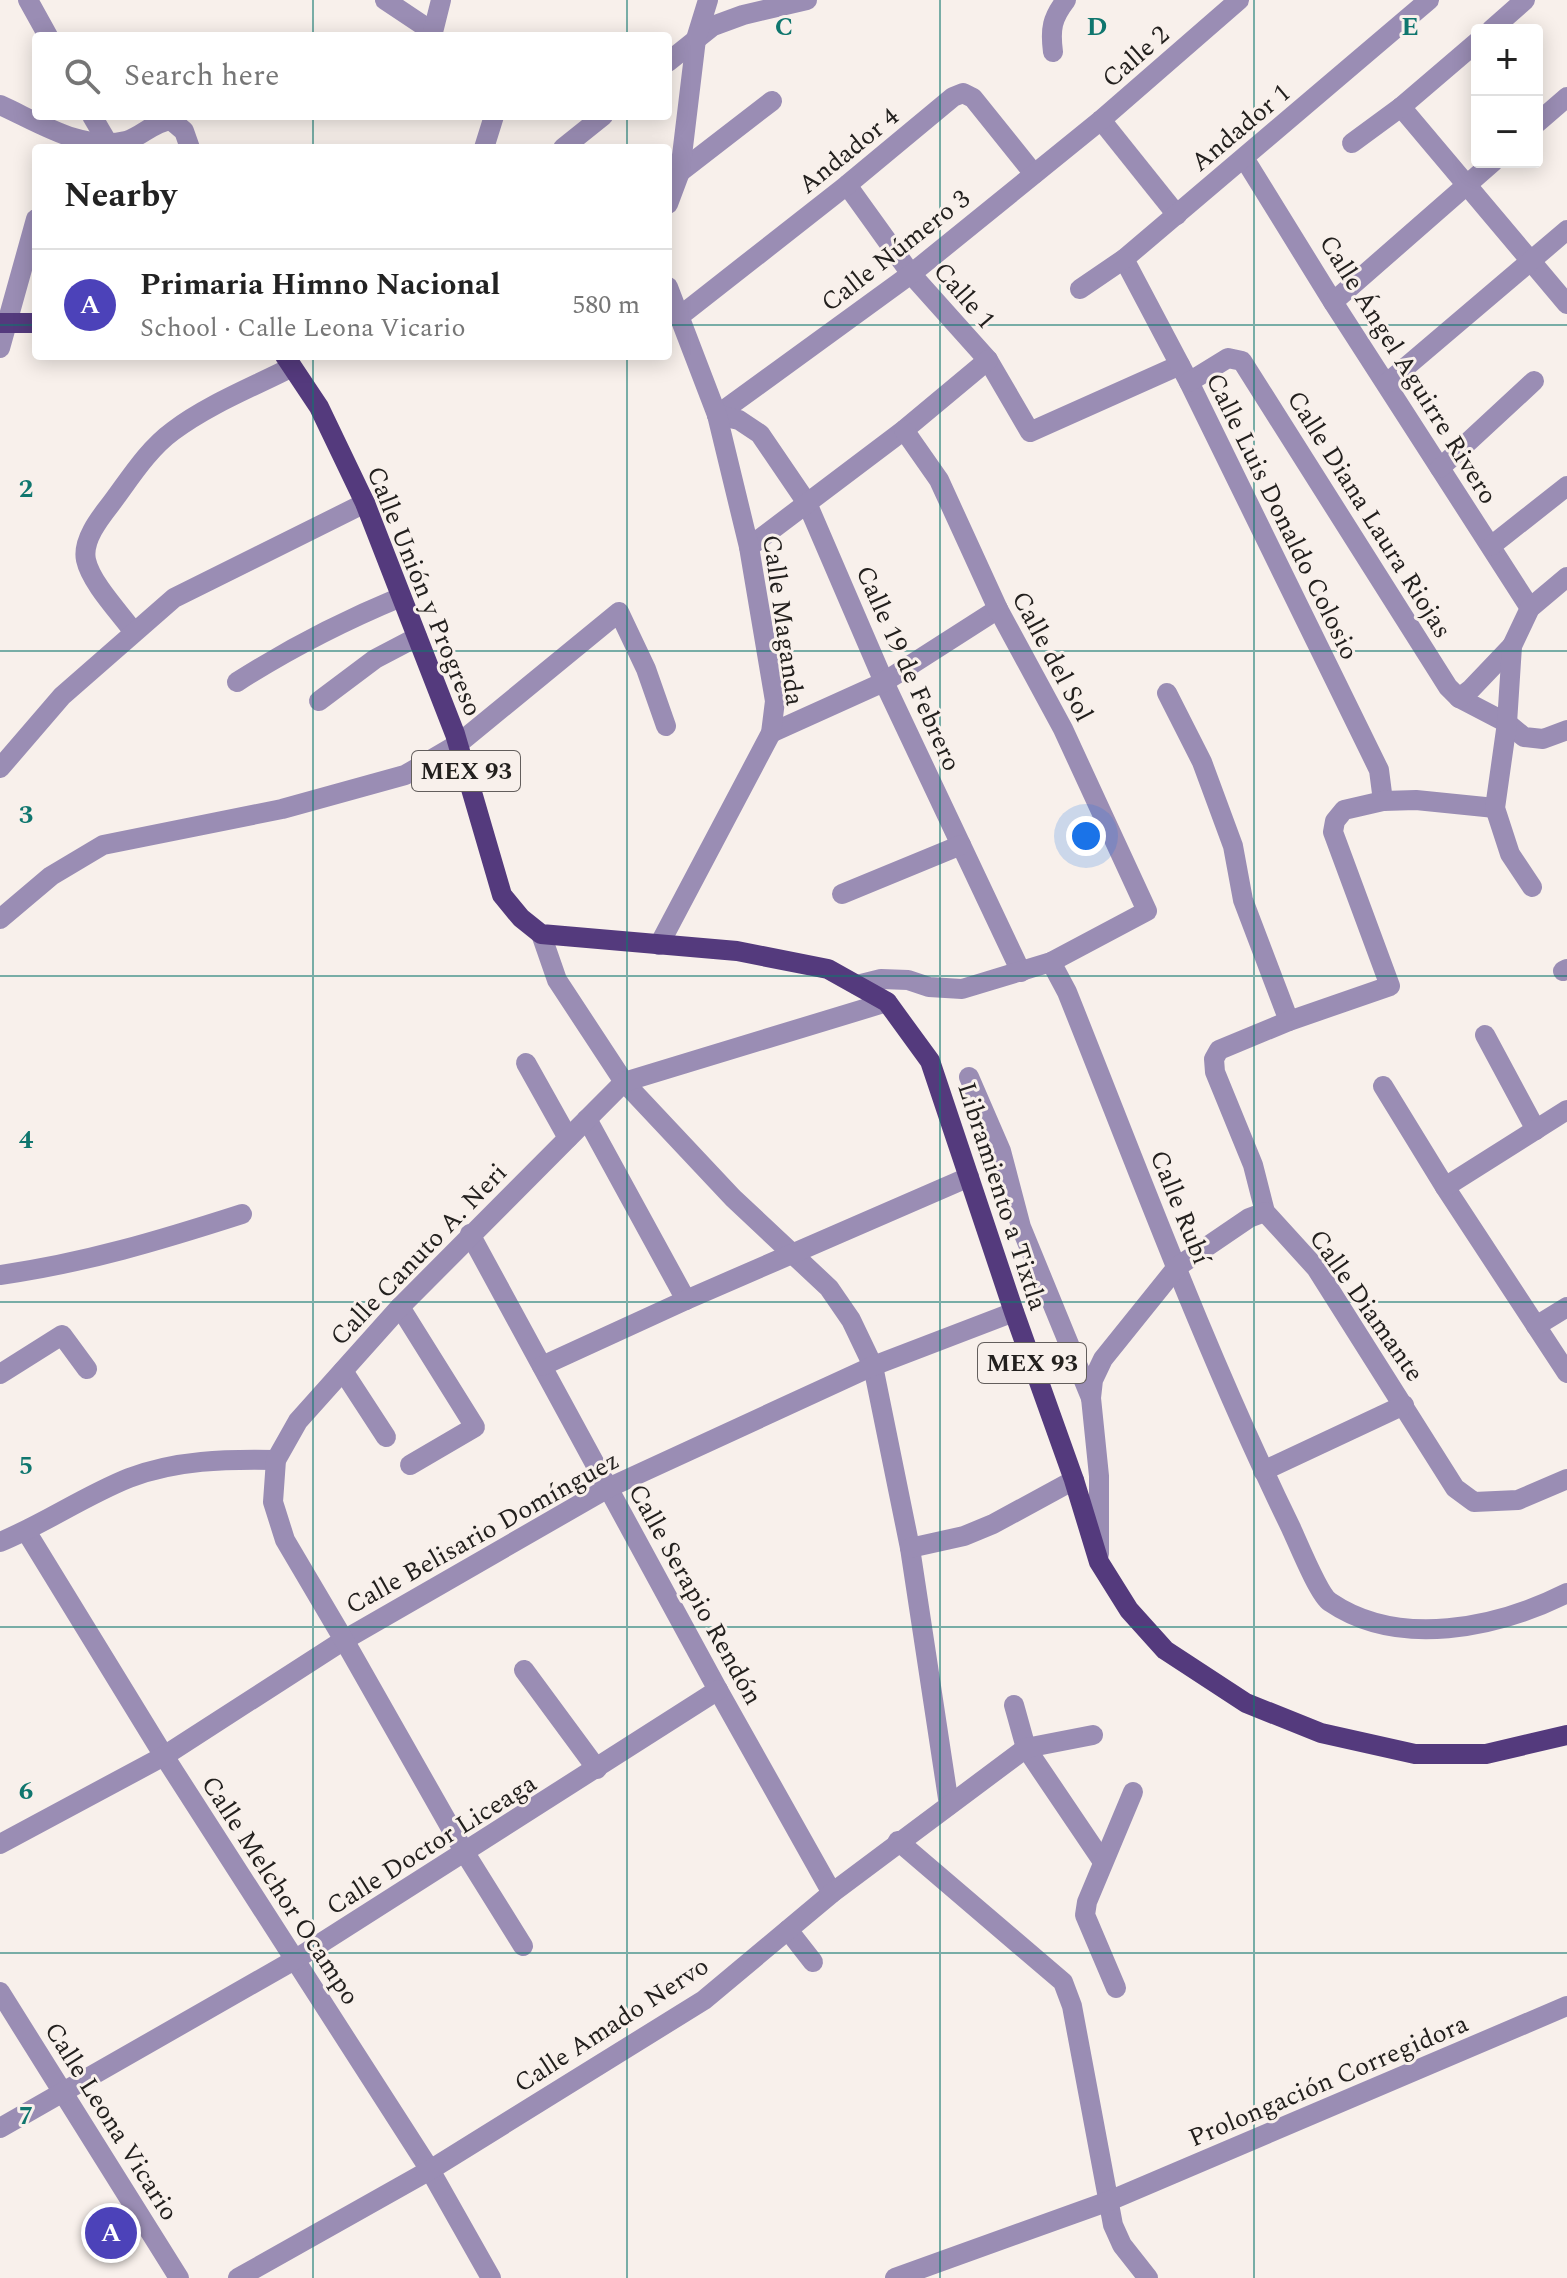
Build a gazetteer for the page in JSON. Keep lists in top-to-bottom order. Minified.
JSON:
{"streets":{"main road":["Calle Unión y Progreso","MEX 93","Libramiento a Tixtla"],"street":["Calle 2","Andador 1","Andador 4","Calle Número 3","Calle 1","Calle Ángel Aguirre Rivero","Calle Diana Laura Riojas","Calle Luis Donaldo Colosio","Calle Maganda","Calle del Sol","Calle 19 de Febrero","Calle Rubí","Calle Canuto A. Neri","Calle Diamante","Calle Belisario Domínguez","Calle Serapio Rendón","Calle Doctor Liceaga","Calle Melchor Ocampo","Calle Amado Nervo","Prolongación Corregidora","Calle Leona Vicario"]},"crossings":[["Calle 2","Calle Número 3"],["Andador 1","Calle Ángel Aguirre Rivero"],["Andador 1","Calle Luis Donaldo Colosio"],["Andador 4","Calle Número 3"],["Andador 4","Calle 1"],["Andador 4","Calle Maganda"],["Calle Número 3","Calle 1"],["Calle Número 3","Calle Maganda"],["Calle Número 3","Calle 19 de Febrero"],["Calle 1","Calle Diana Laura Riojas"],["Calle Diana Laura Riojas","Calle Luis Donaldo Colosio"],["Calle Unión y Progreso","Libramiento a Tixtla"],["Calle Maganda","Calle 19 de Febrero"],["Calle Maganda","Libramiento a Tixtla"],["Calle del Sol","Calle Rubí"],["Libramiento a Tixtla","Calle Canuto A. Neri"],["Libramiento a Tixtla","Calle Belisario Domínguez"],["Calle Canuto A. Neri","Calle Serapio Rendón"],["Calle Belisario Domínguez","Calle Serapio Rendón"],["Calle Belisario Domínguez","Calle Melchor Ocampo"],["Calle Serapio Rendón","Calle Doctor Liceaga"],["Calle Serapio Rendón","Calle Amado Nervo"],["Calle Doctor Liceaga","Calle Melchor Ocampo"],["Calle Doctor Liceaga","Calle Leona Vicario"],["Calle Melchor Ocampo","Calle Amado Nervo"]],"page":{"map_buttons":["+","−"],"search":"Search here","heading":"Nearby","list":[{"mark":"A","name":"Primaria Himno Nacional","note":"School · Calle Leona Vicario","value":"580 m"}],"pins":"A"},"grid":{"columns":["C","D","E"],"rows":["2","3","4","5","6","7"]}}
